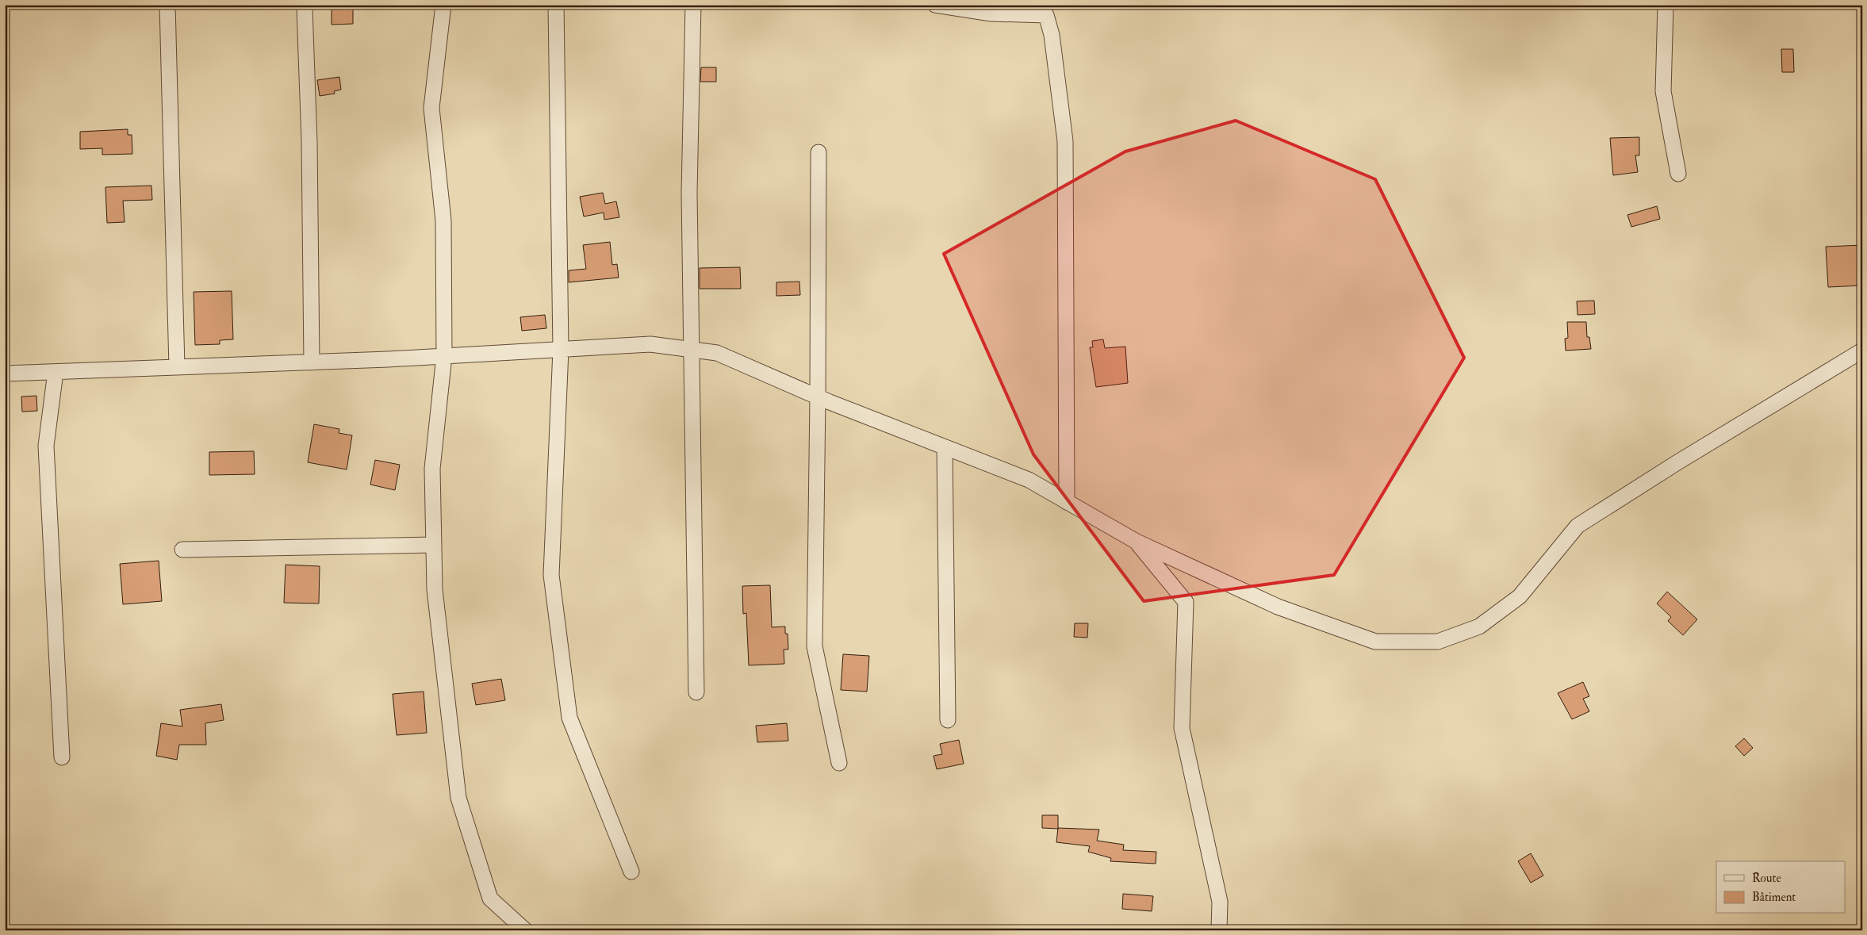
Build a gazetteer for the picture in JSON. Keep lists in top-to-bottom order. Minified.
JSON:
{"legend":["Route","Bâtiment"]}
